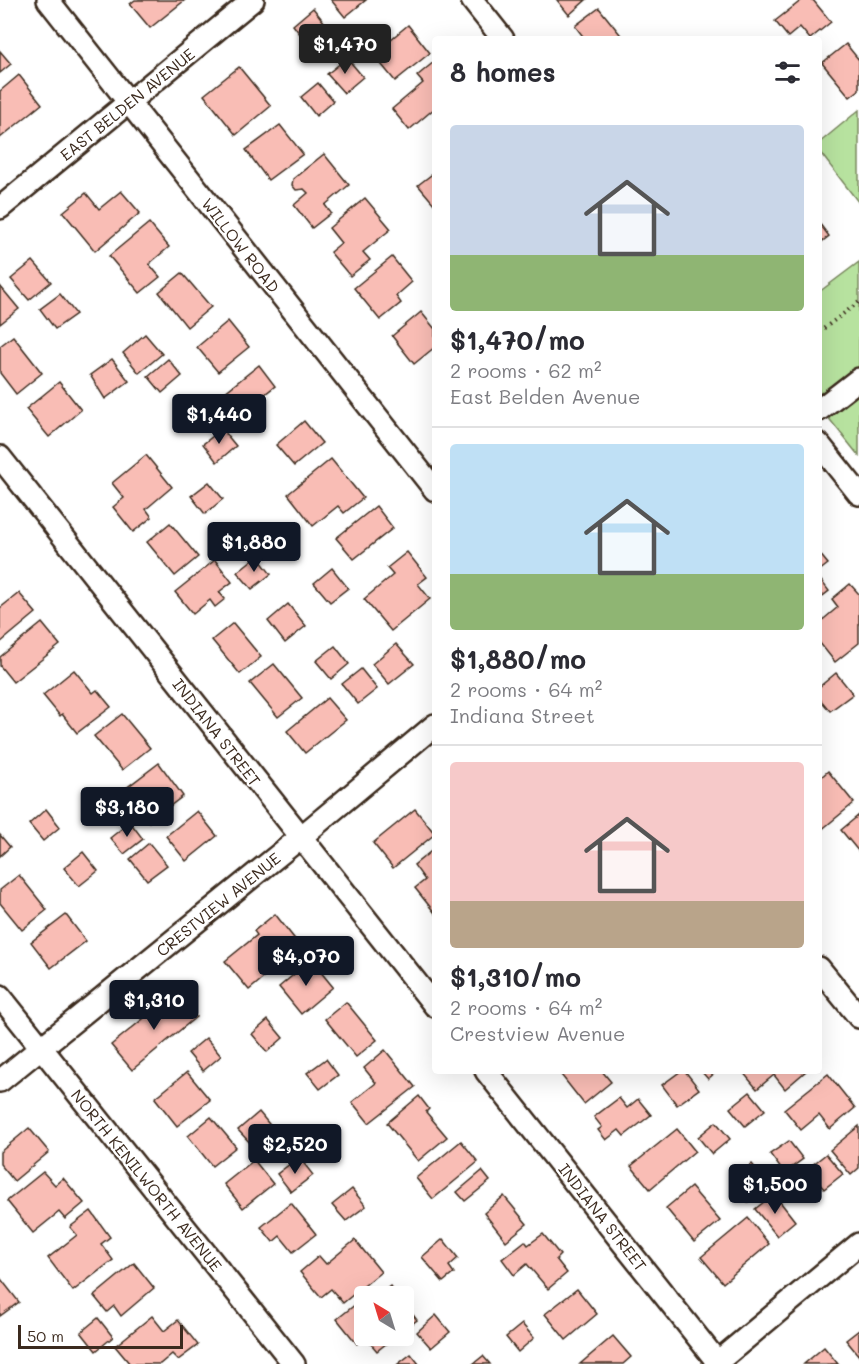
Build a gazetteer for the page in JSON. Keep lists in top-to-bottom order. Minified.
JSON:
{"streets":{"street":["EAST BELDEN AVENUE","WILLOW ROAD","INDIANA STREET","CRESTVIEW AVENUE","NORTH KENILWORTH AVENUE"]},"crossings":[["EAST BELDEN AVENUE","WILLOW ROAD"],["INDIANA STREET","CRESTVIEW AVENUE"],["CRESTVIEW AVENUE","NORTH KENILWORTH AVENUE"]],"scale_bar":"50 m","north":"top left","page":{"price":["$1,470","$1,440","$1,880","$3,180","$4,070","$1,310","$2,520","$1,500"],"heading":"8 homes","list":[{"name":"$1,470/mo","note":"2 rooms · 62 m² · East Belden Avenue"},{"name":"$1,880/mo","note":"2 rooms · 64 m² · Indiana Street"},{"name":"$1,310/mo","note":"2 rooms · 64 m² · Crestview Avenue"}],"scale":"50 m"}}
